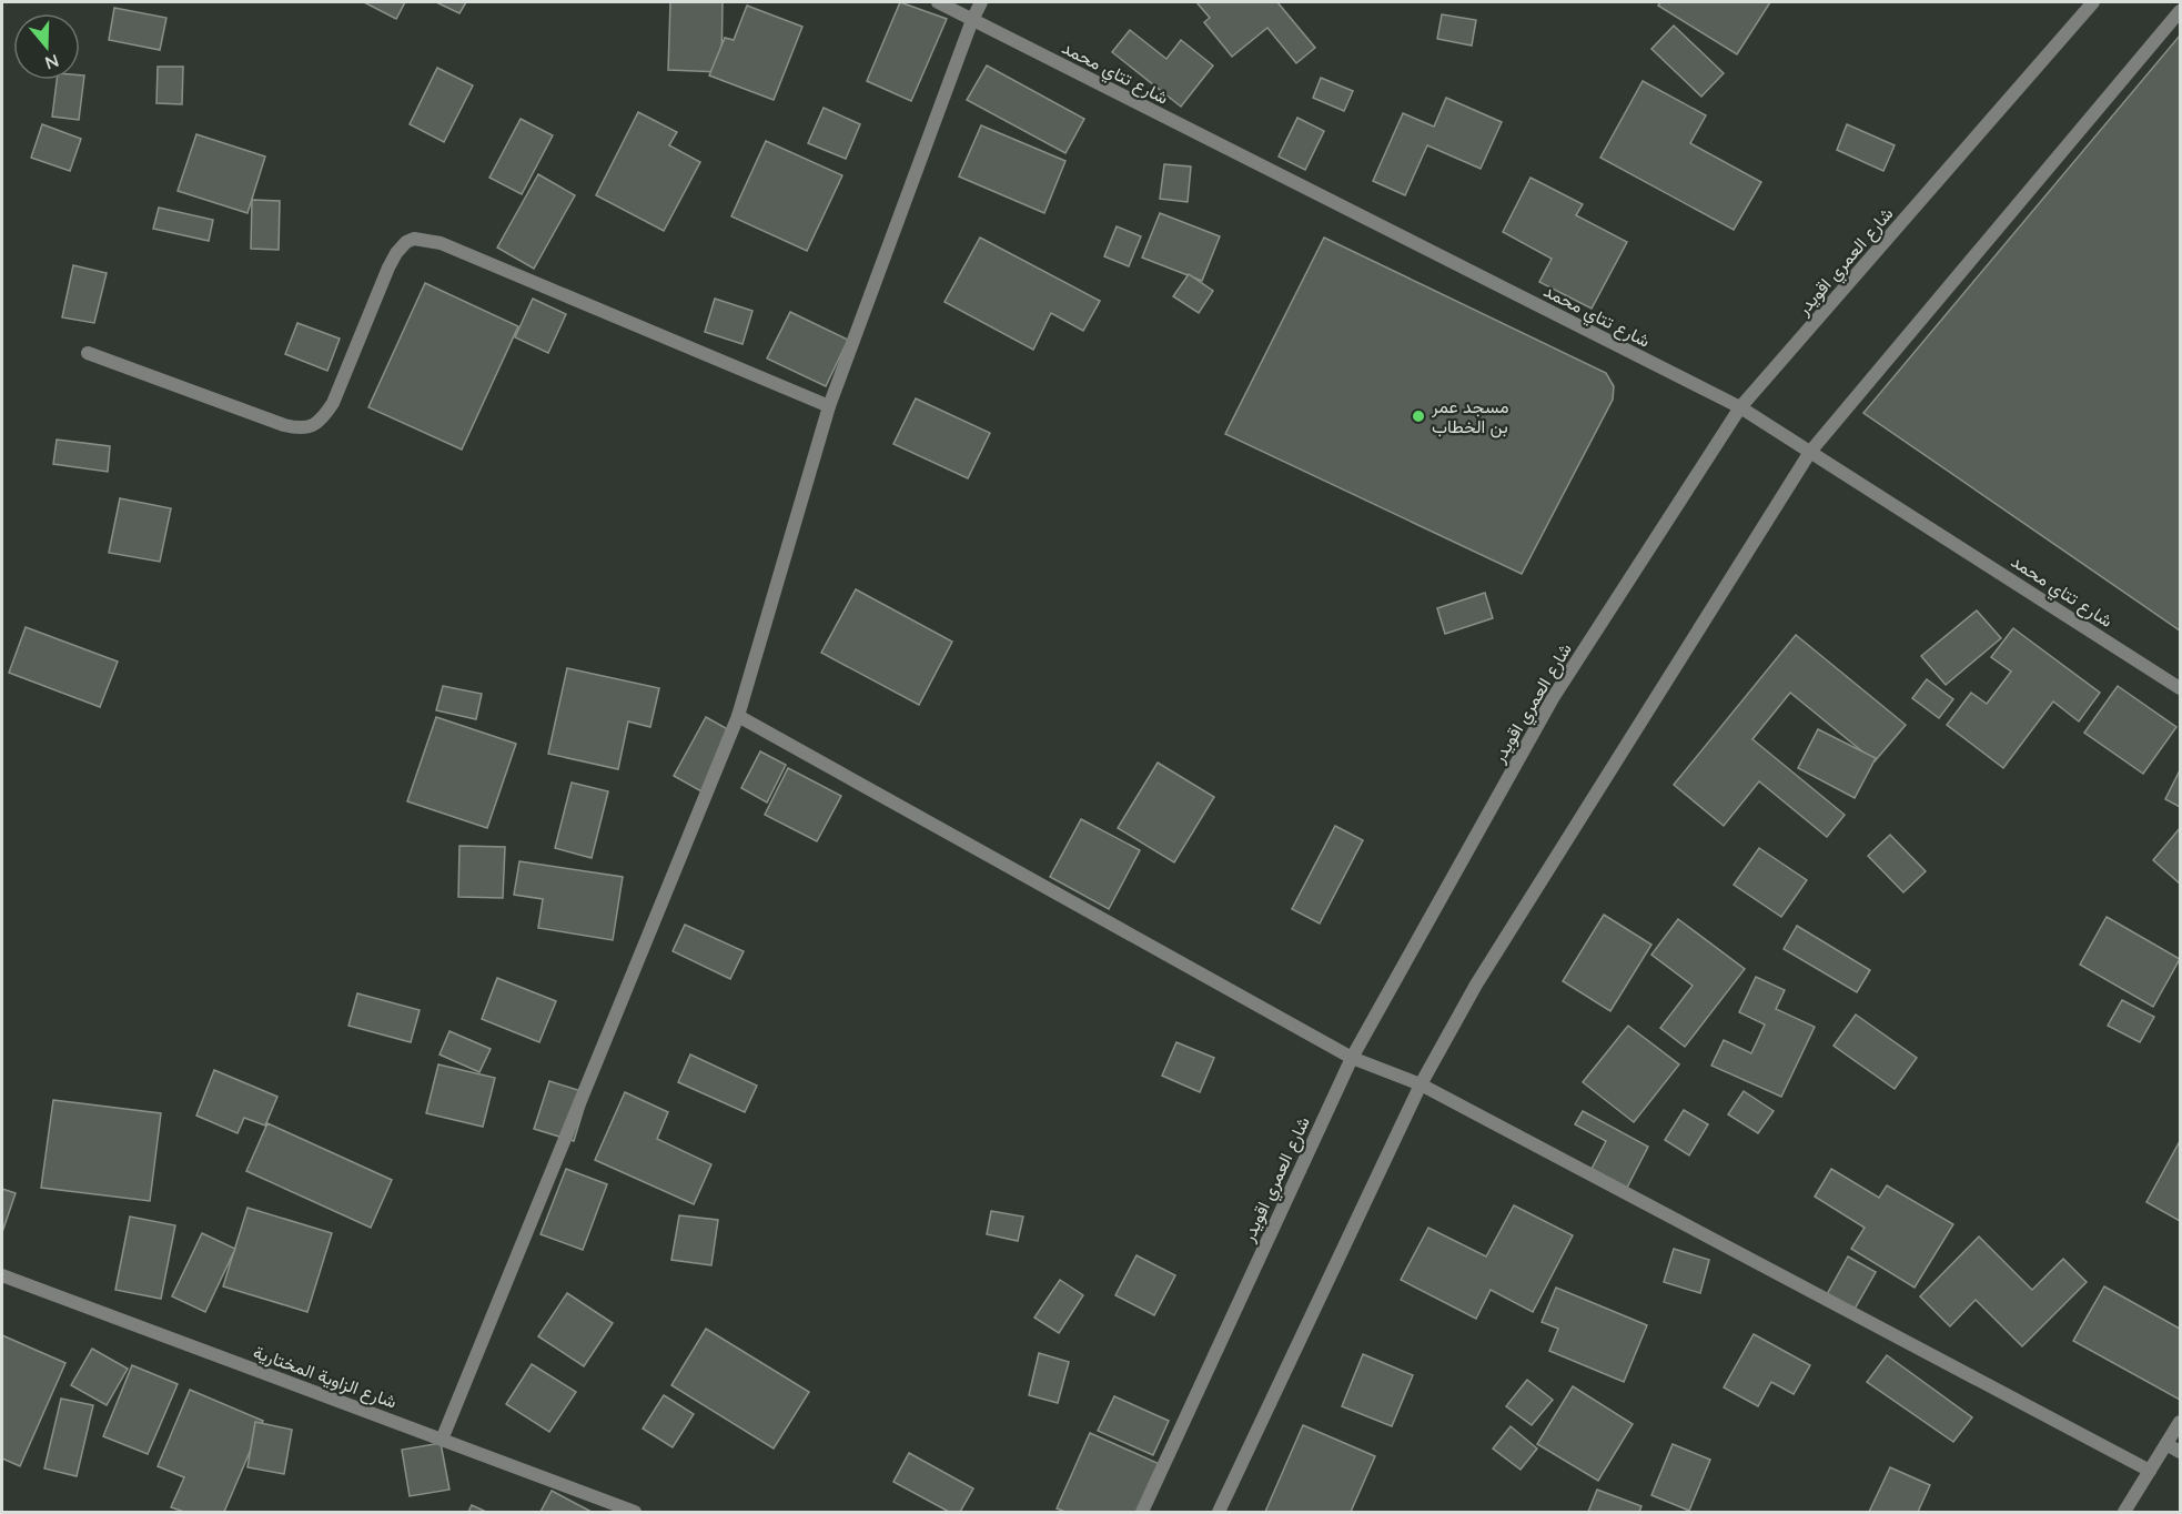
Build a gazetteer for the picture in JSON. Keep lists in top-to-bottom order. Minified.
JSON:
{"streets":{"street":["شارع تتاي محمد","شارع العمري اقويدر","شارع الزاوية المختارية"]},"crossings":[["شارع تتاي محمد","شارع العمري اقويدر"]],"places":["مسجد عمر بن الخطاب"],"north":"bottom"}
